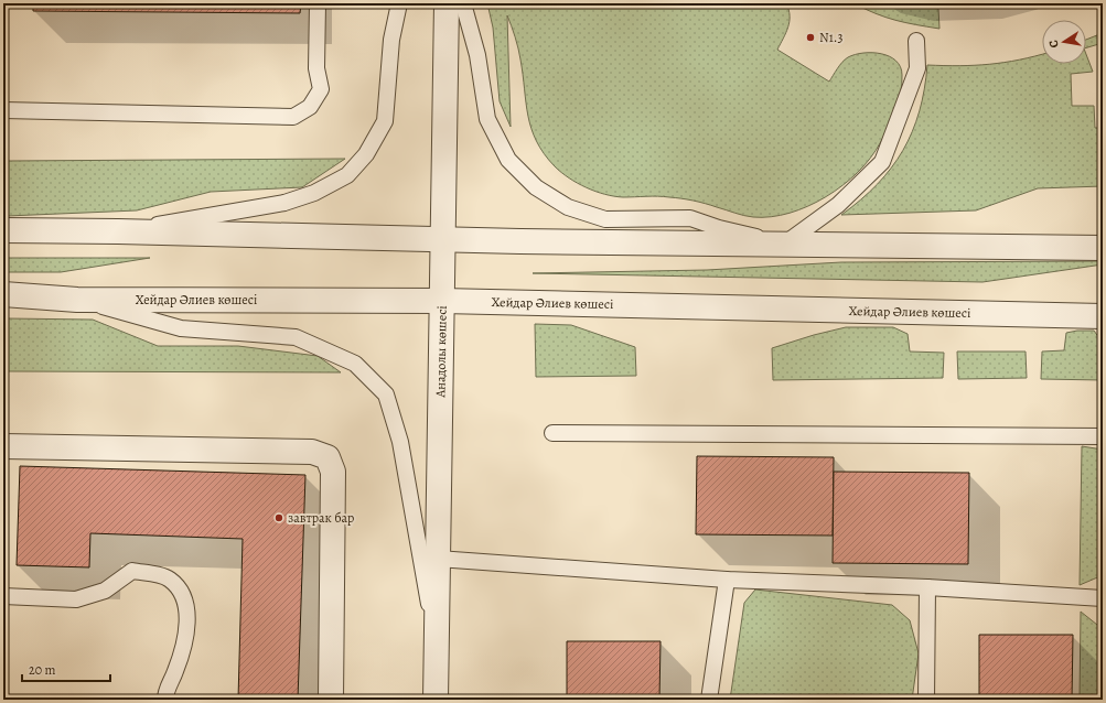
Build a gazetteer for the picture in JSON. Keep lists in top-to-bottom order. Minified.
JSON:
{"streets":{"street":["Хейдар Әлиев көшесі","Анадолы көшесі"]},"crossings":[["Хейдар Әлиев көшесі","Анадолы көшесі"]],"places":["N1.3","завтрак бар"],"scale_bar":"20 m","north":"left"}
